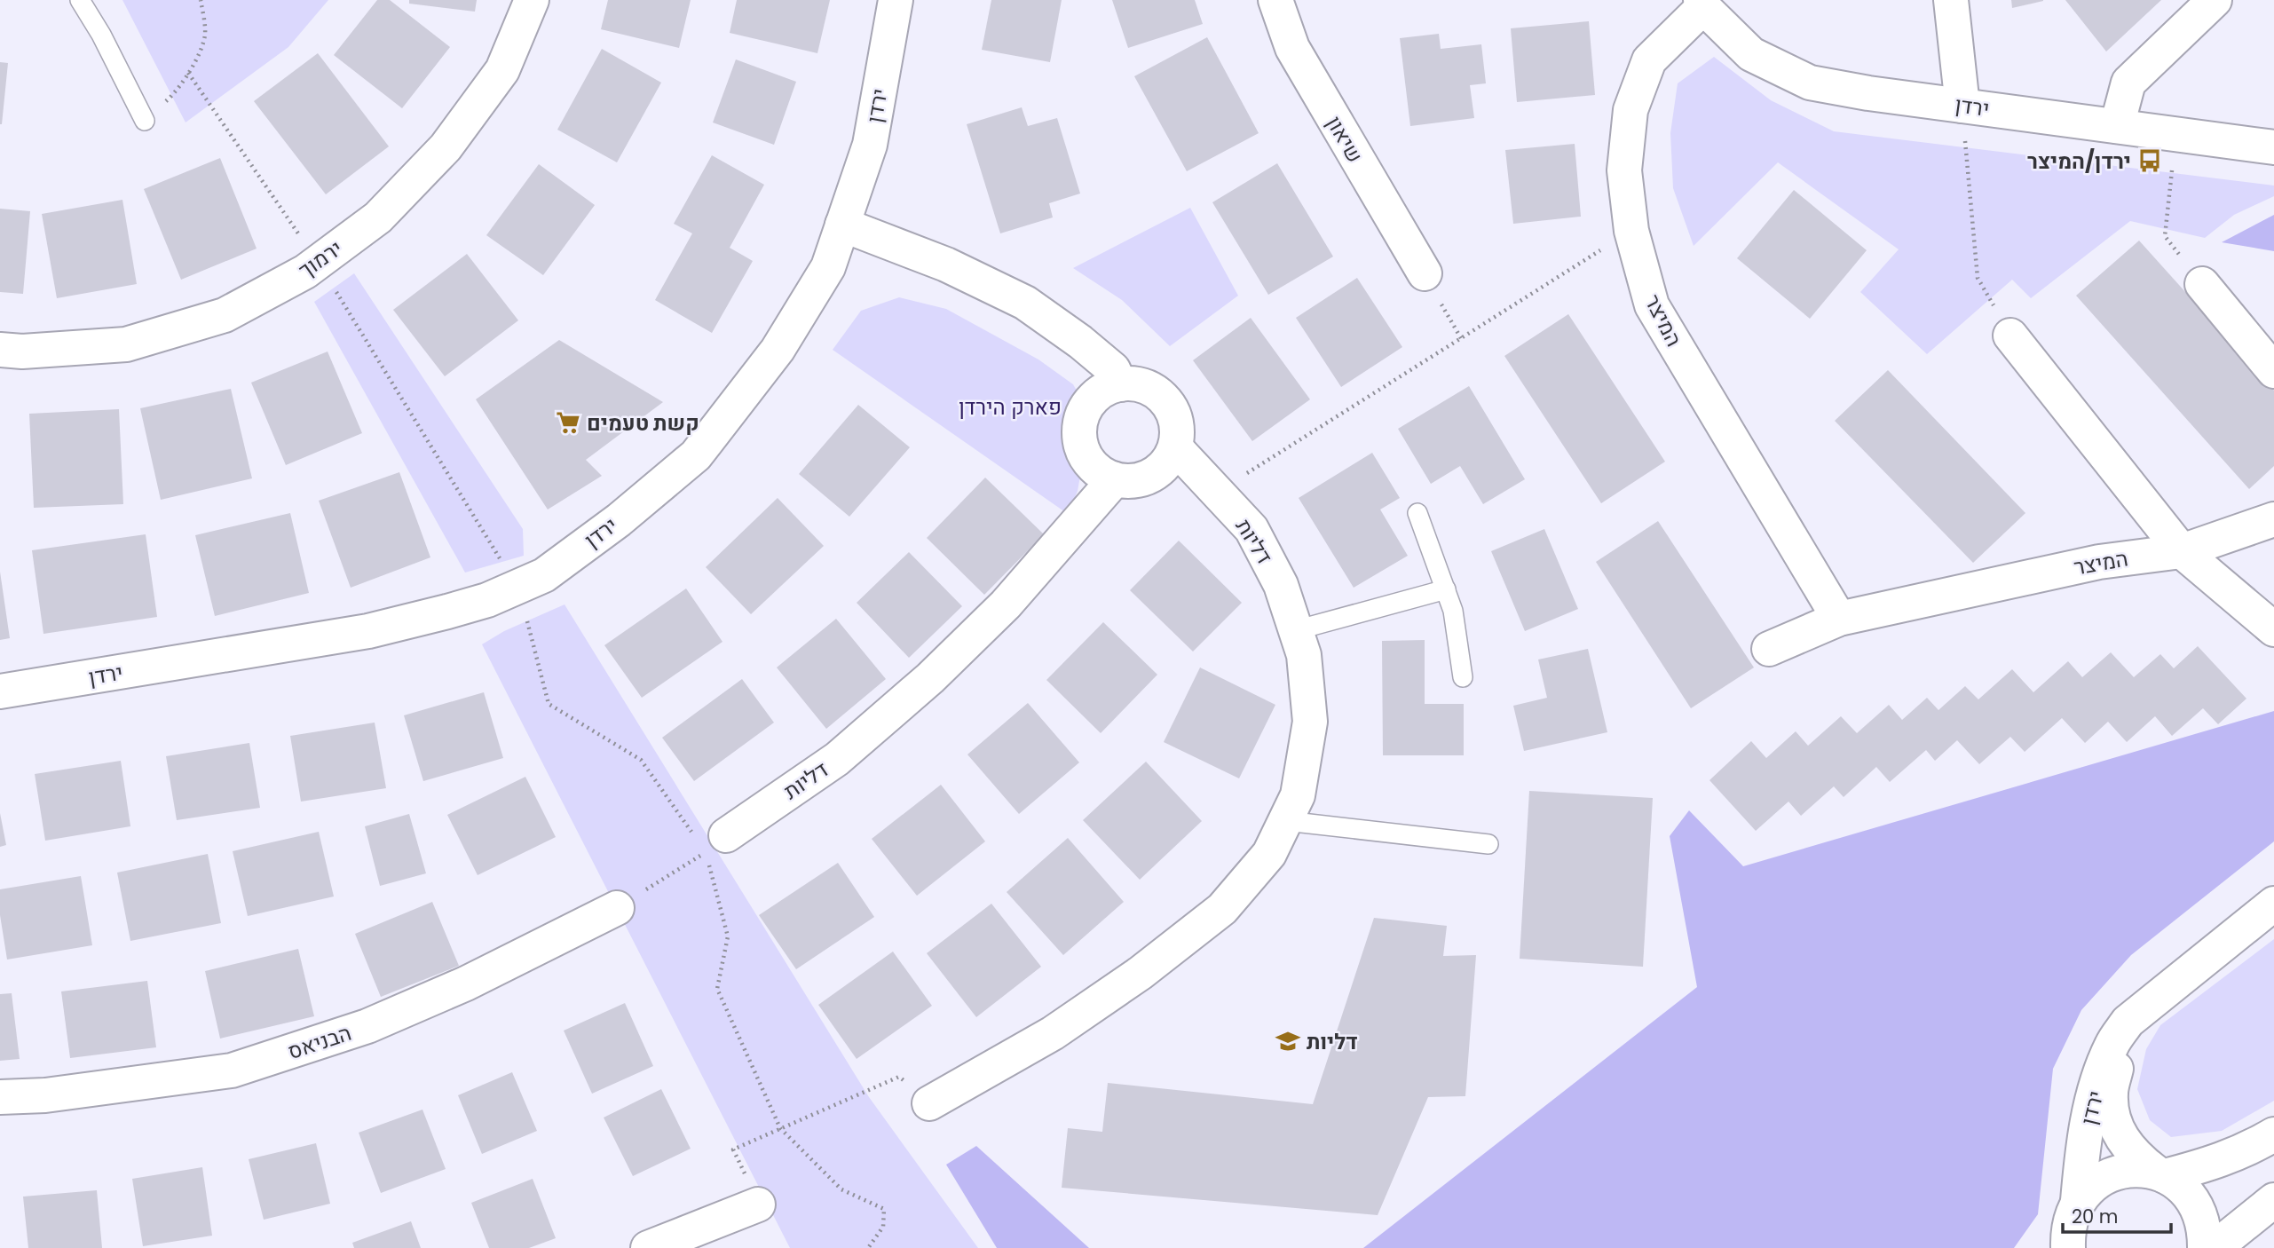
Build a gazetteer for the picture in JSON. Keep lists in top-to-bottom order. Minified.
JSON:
{"streets":{"street":["ירדן","שיאון","ירמוך","המיצר","דליות","הבניאס"]},"crossings":[["ירדן","המיצר"]],"parks":["פארק הירדן"],"places":{"bus stop":["ירדן/המיצר"],"supermarket":["קשת טעמים"],"school or university":["דליות"]},"scale_bar":"20 m"}
